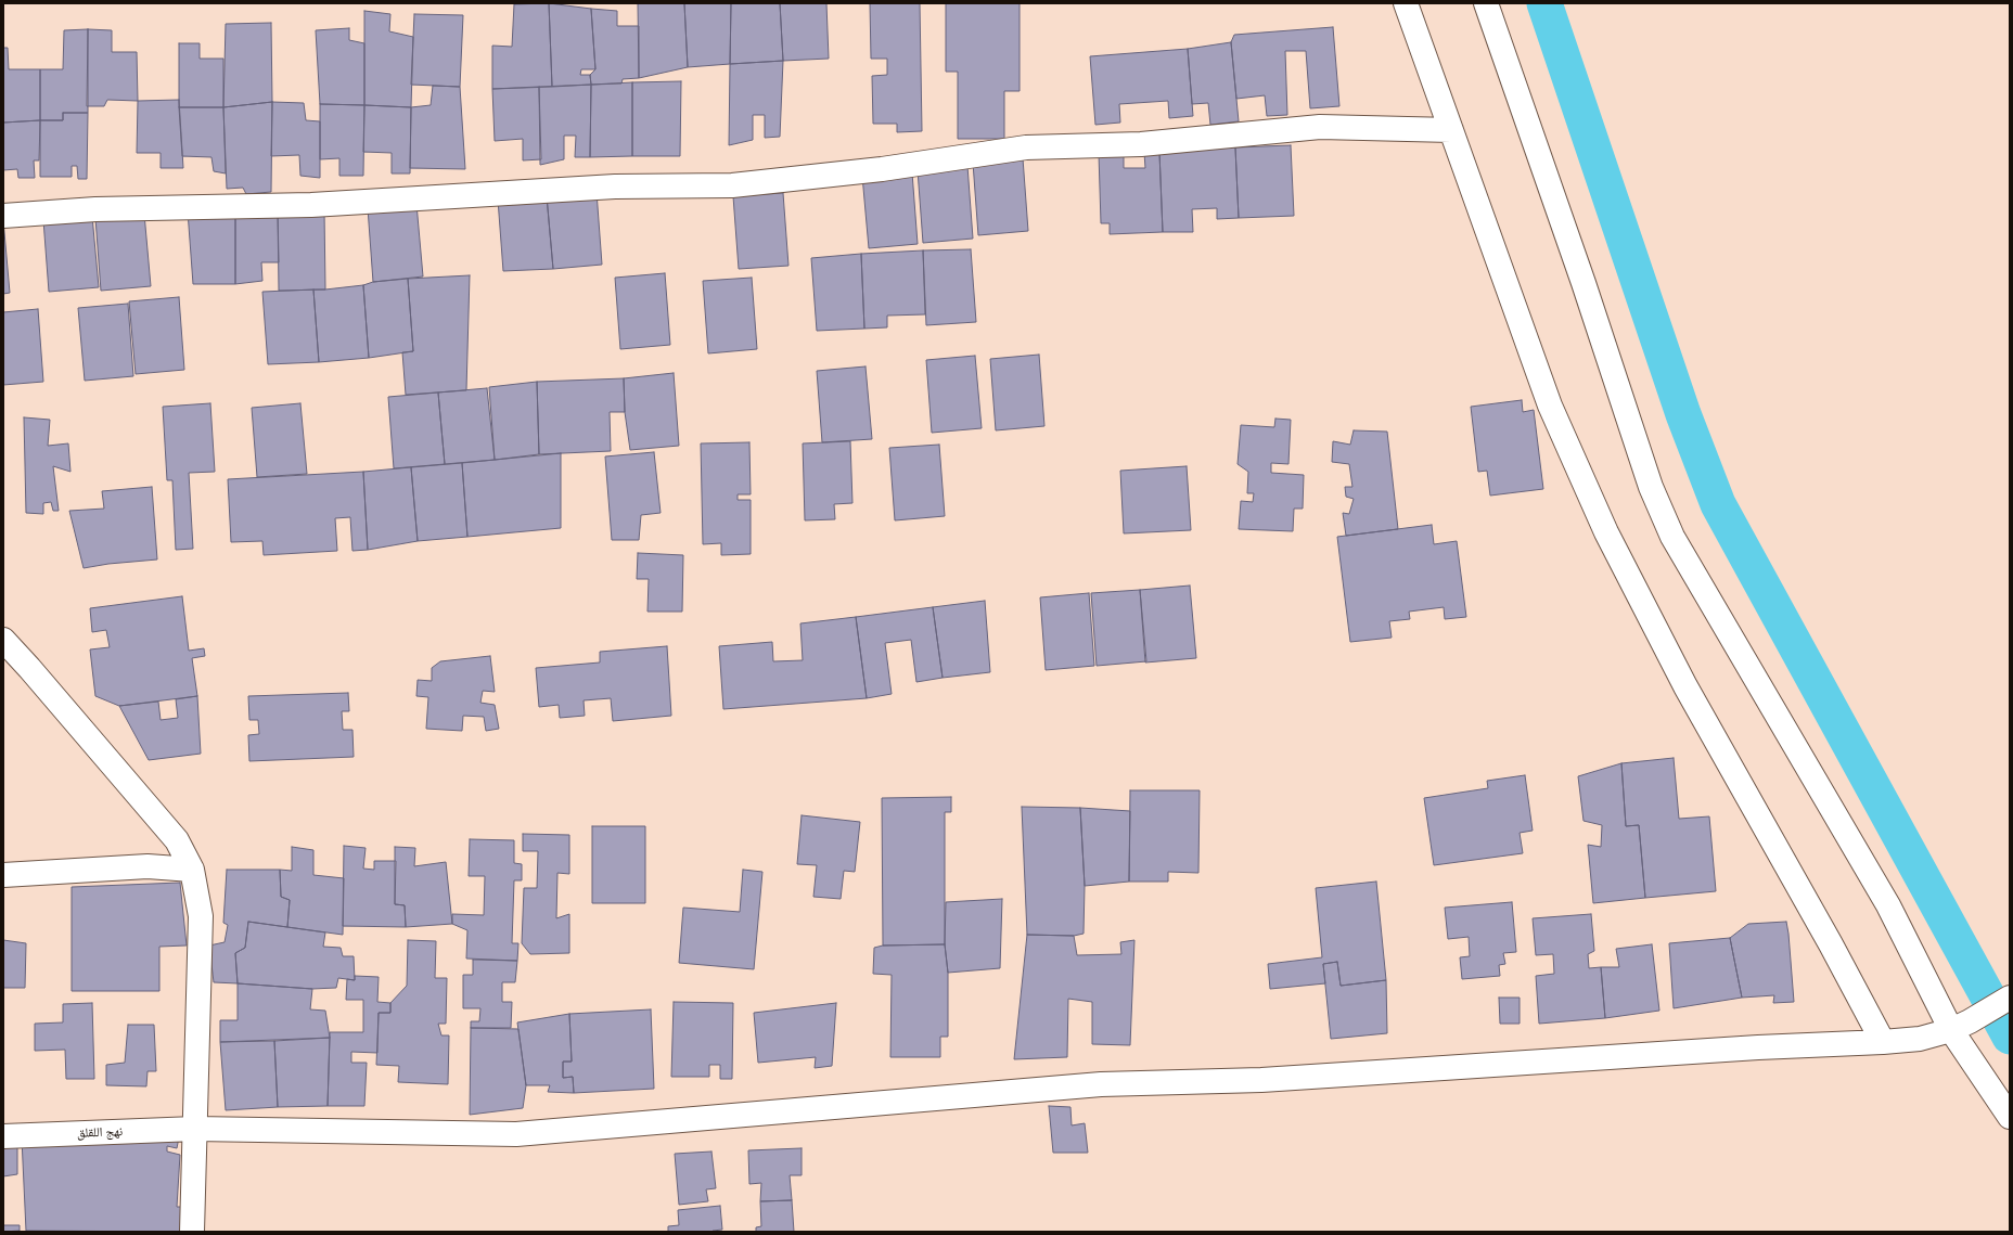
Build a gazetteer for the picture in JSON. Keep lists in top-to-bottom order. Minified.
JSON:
{"streets":{"street":["نهج اللقلق"]}}
